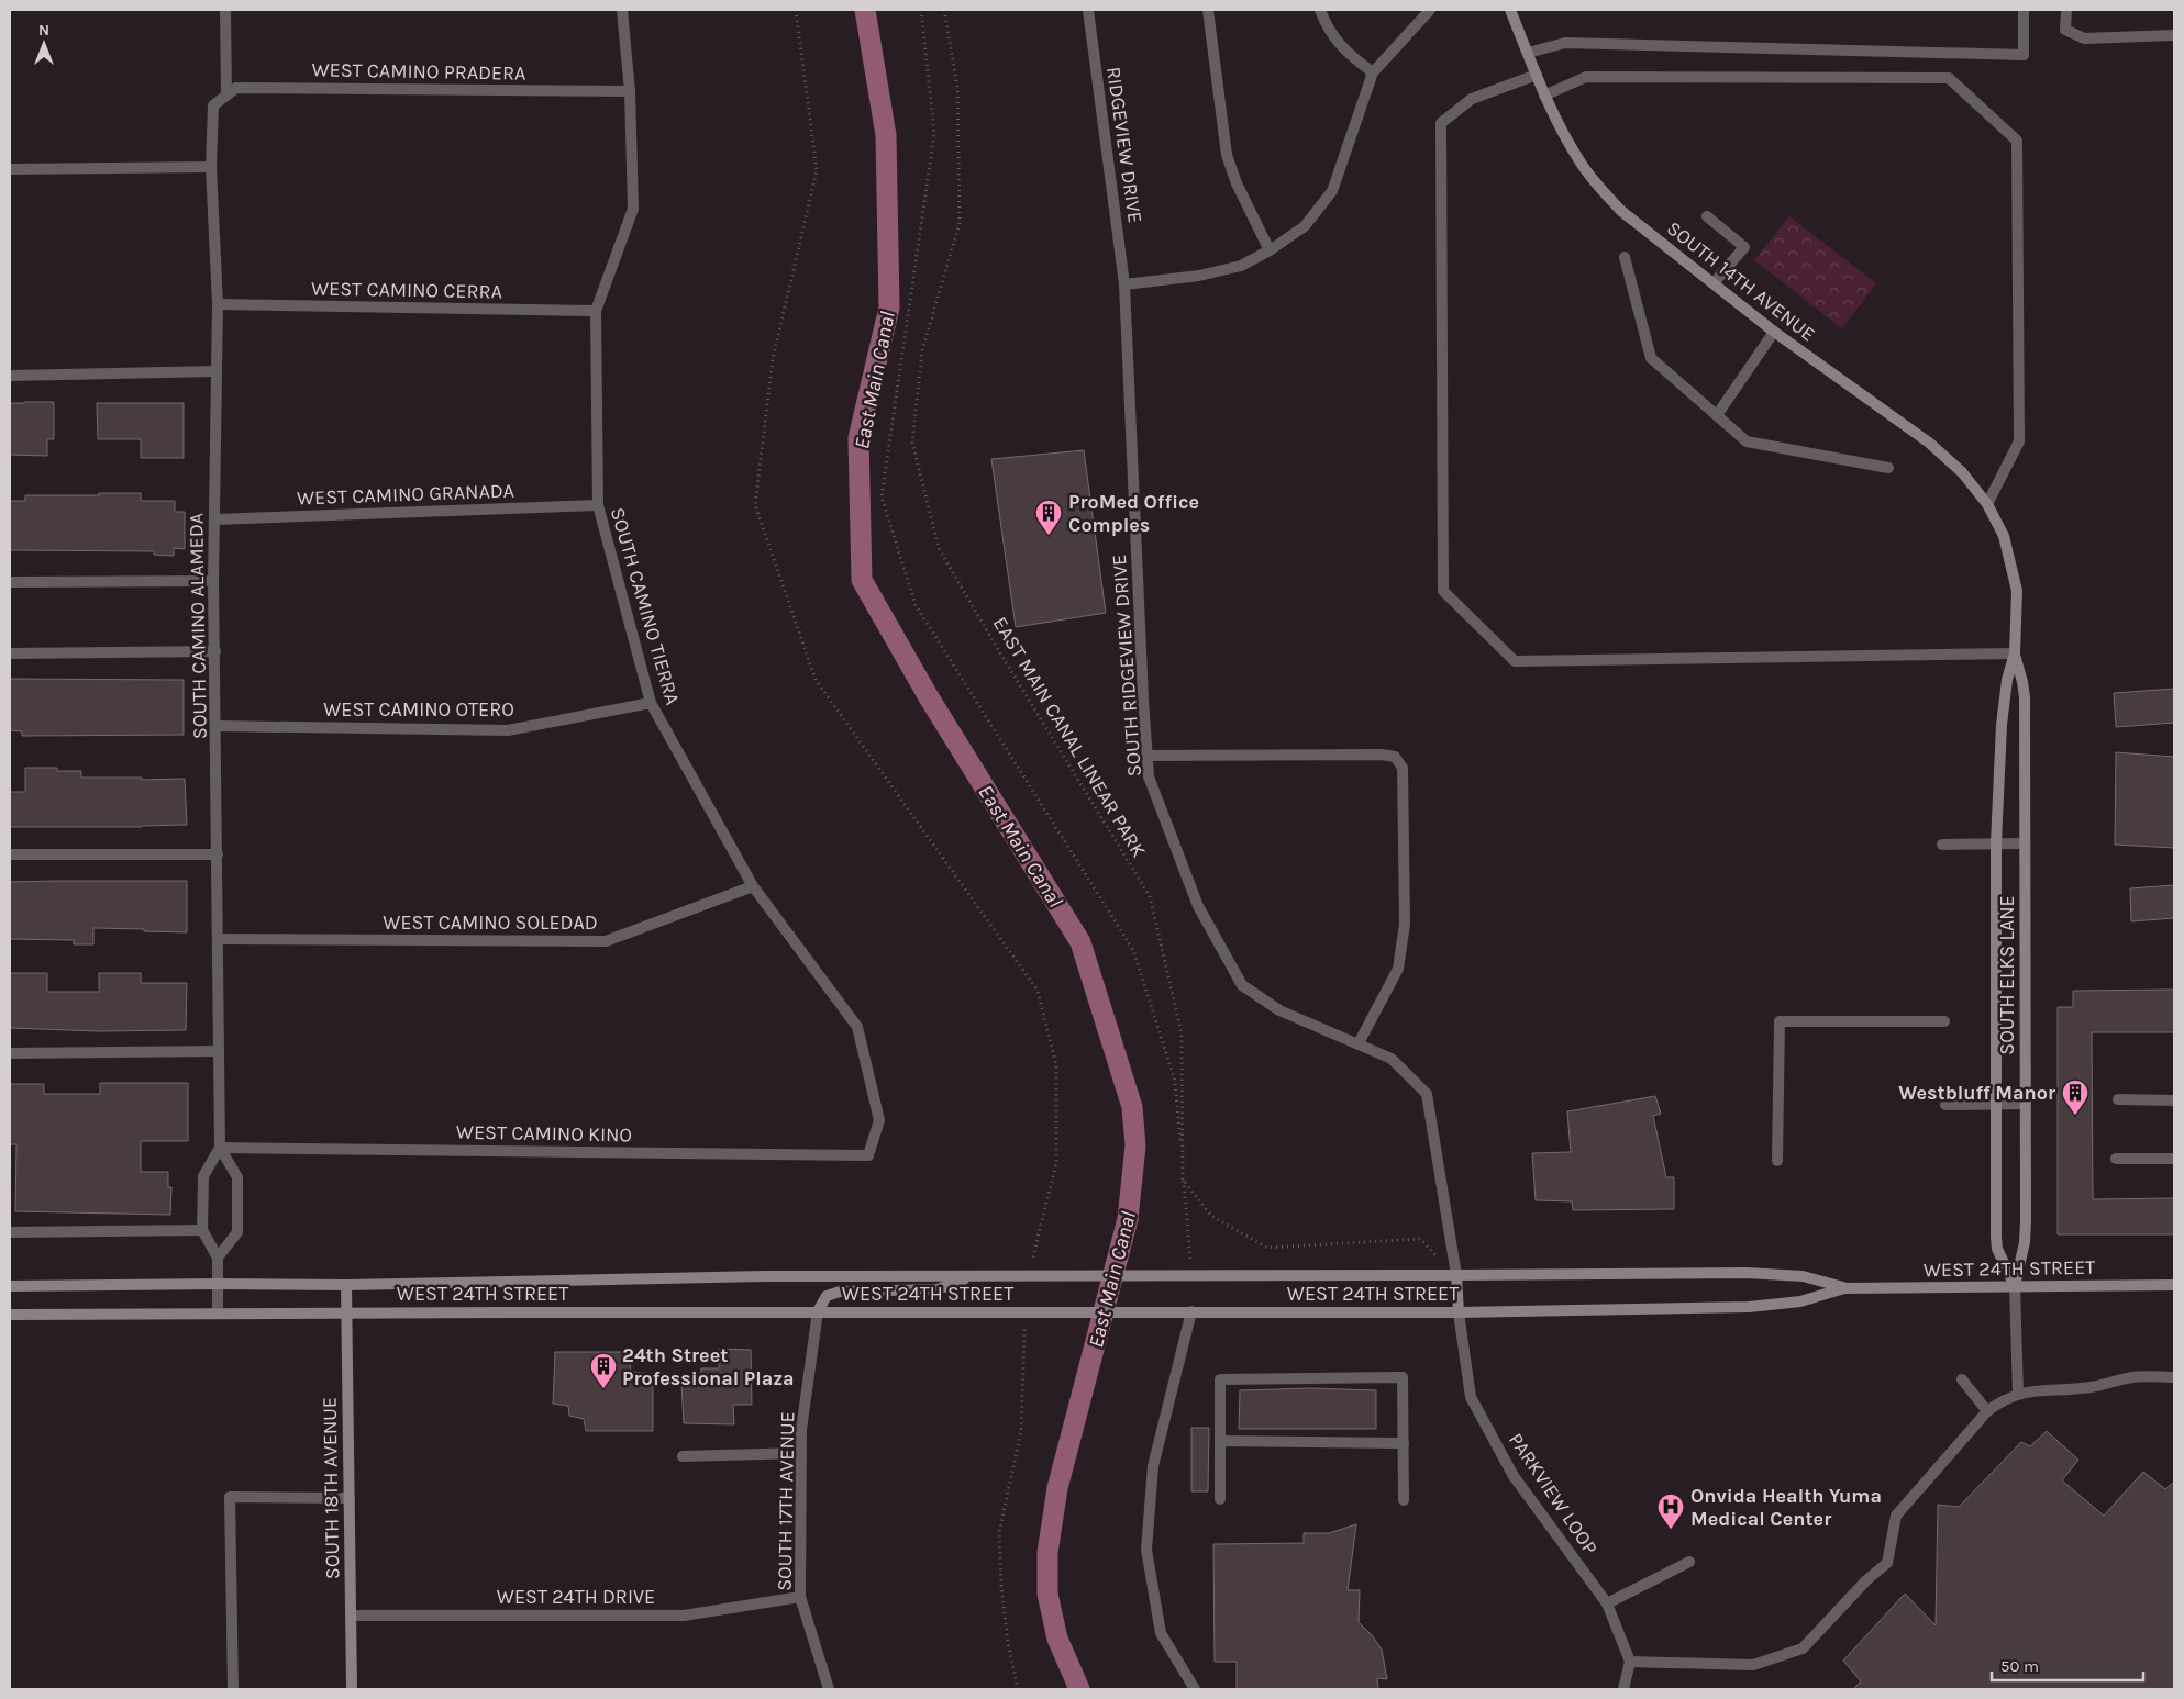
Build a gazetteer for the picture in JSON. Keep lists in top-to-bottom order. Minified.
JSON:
{"streets":{"main road":["SOUTH 14TH AVENUE","SOUTH ELKS LANE","WEST 24TH STREET","SOUTH 18TH AVENUE"],"street":["WEST CAMINO PRADERA","RIDGEVIEW DRIVE","WEST CAMINO CERRA","WEST CAMINO GRANADA","SOUTH CAMINO TIERRA","SOUTH CAMINO ALAMEDA","SOUTH RIDGEVIEW DRIVE","WEST CAMINO OTERO","WEST CAMINO SOLEDAD","WEST CAMINO KINO","PARKVIEW LOOP","SOUTH 17TH AVENUE","WEST 24TH DRIVE"],"path":["EAST MAIN CANAL LINEAR PARK"]},"crossings":[["WEST CAMINO PRADERA","SOUTH CAMINO TIERRA"],["WEST CAMINO PRADERA","SOUTH CAMINO ALAMEDA"],["RIDGEVIEW DRIVE","SOUTH RIDGEVIEW DRIVE"],["SOUTH 14TH AVENUE","SOUTH ELKS LANE"],["WEST CAMINO CERRA","SOUTH CAMINO TIERRA"],["WEST CAMINO CERRA","SOUTH CAMINO ALAMEDA"],["WEST CAMINO GRANADA","SOUTH CAMINO TIERRA"],["WEST CAMINO GRANADA","SOUTH CAMINO ALAMEDA"],["SOUTH CAMINO TIERRA","WEST CAMINO OTERO"],["SOUTH CAMINO TIERRA","WEST CAMINO SOLEDAD"],["SOUTH CAMINO TIERRA","WEST CAMINO KINO"],["SOUTH CAMINO ALAMEDA","WEST CAMINO OTERO"],["SOUTH CAMINO ALAMEDA","WEST CAMINO SOLEDAD"],["SOUTH CAMINO ALAMEDA","WEST CAMINO KINO"],["SOUTH RIDGEVIEW DRIVE","EAST MAIN CANAL LINEAR PARK"],["SOUTH RIDGEVIEW DRIVE","WEST 24TH STREET"],["EAST MAIN CANAL LINEAR PARK","WEST 24TH STREET"],["SOUTH ELKS LANE","WEST 24TH STREET"],["WEST 24TH STREET","SOUTH 18TH AVENUE"],["WEST 24TH STREET","PARKVIEW LOOP"],["WEST 24TH STREET","SOUTH 17TH AVENUE"],["SOUTH 18TH AVENUE","WEST 24TH DRIVE"],["SOUTH 17TH AVENUE","WEST 24TH DRIVE"]],"water":["East Main Canal"],"places":{"building":["ProMed Office Comples","Westbluff Manor","24th Street Professional Plaza"],"hospital":["Onvida Health Yuma Medical Center"]},"scale_bar":"50 m","north":"top"}
